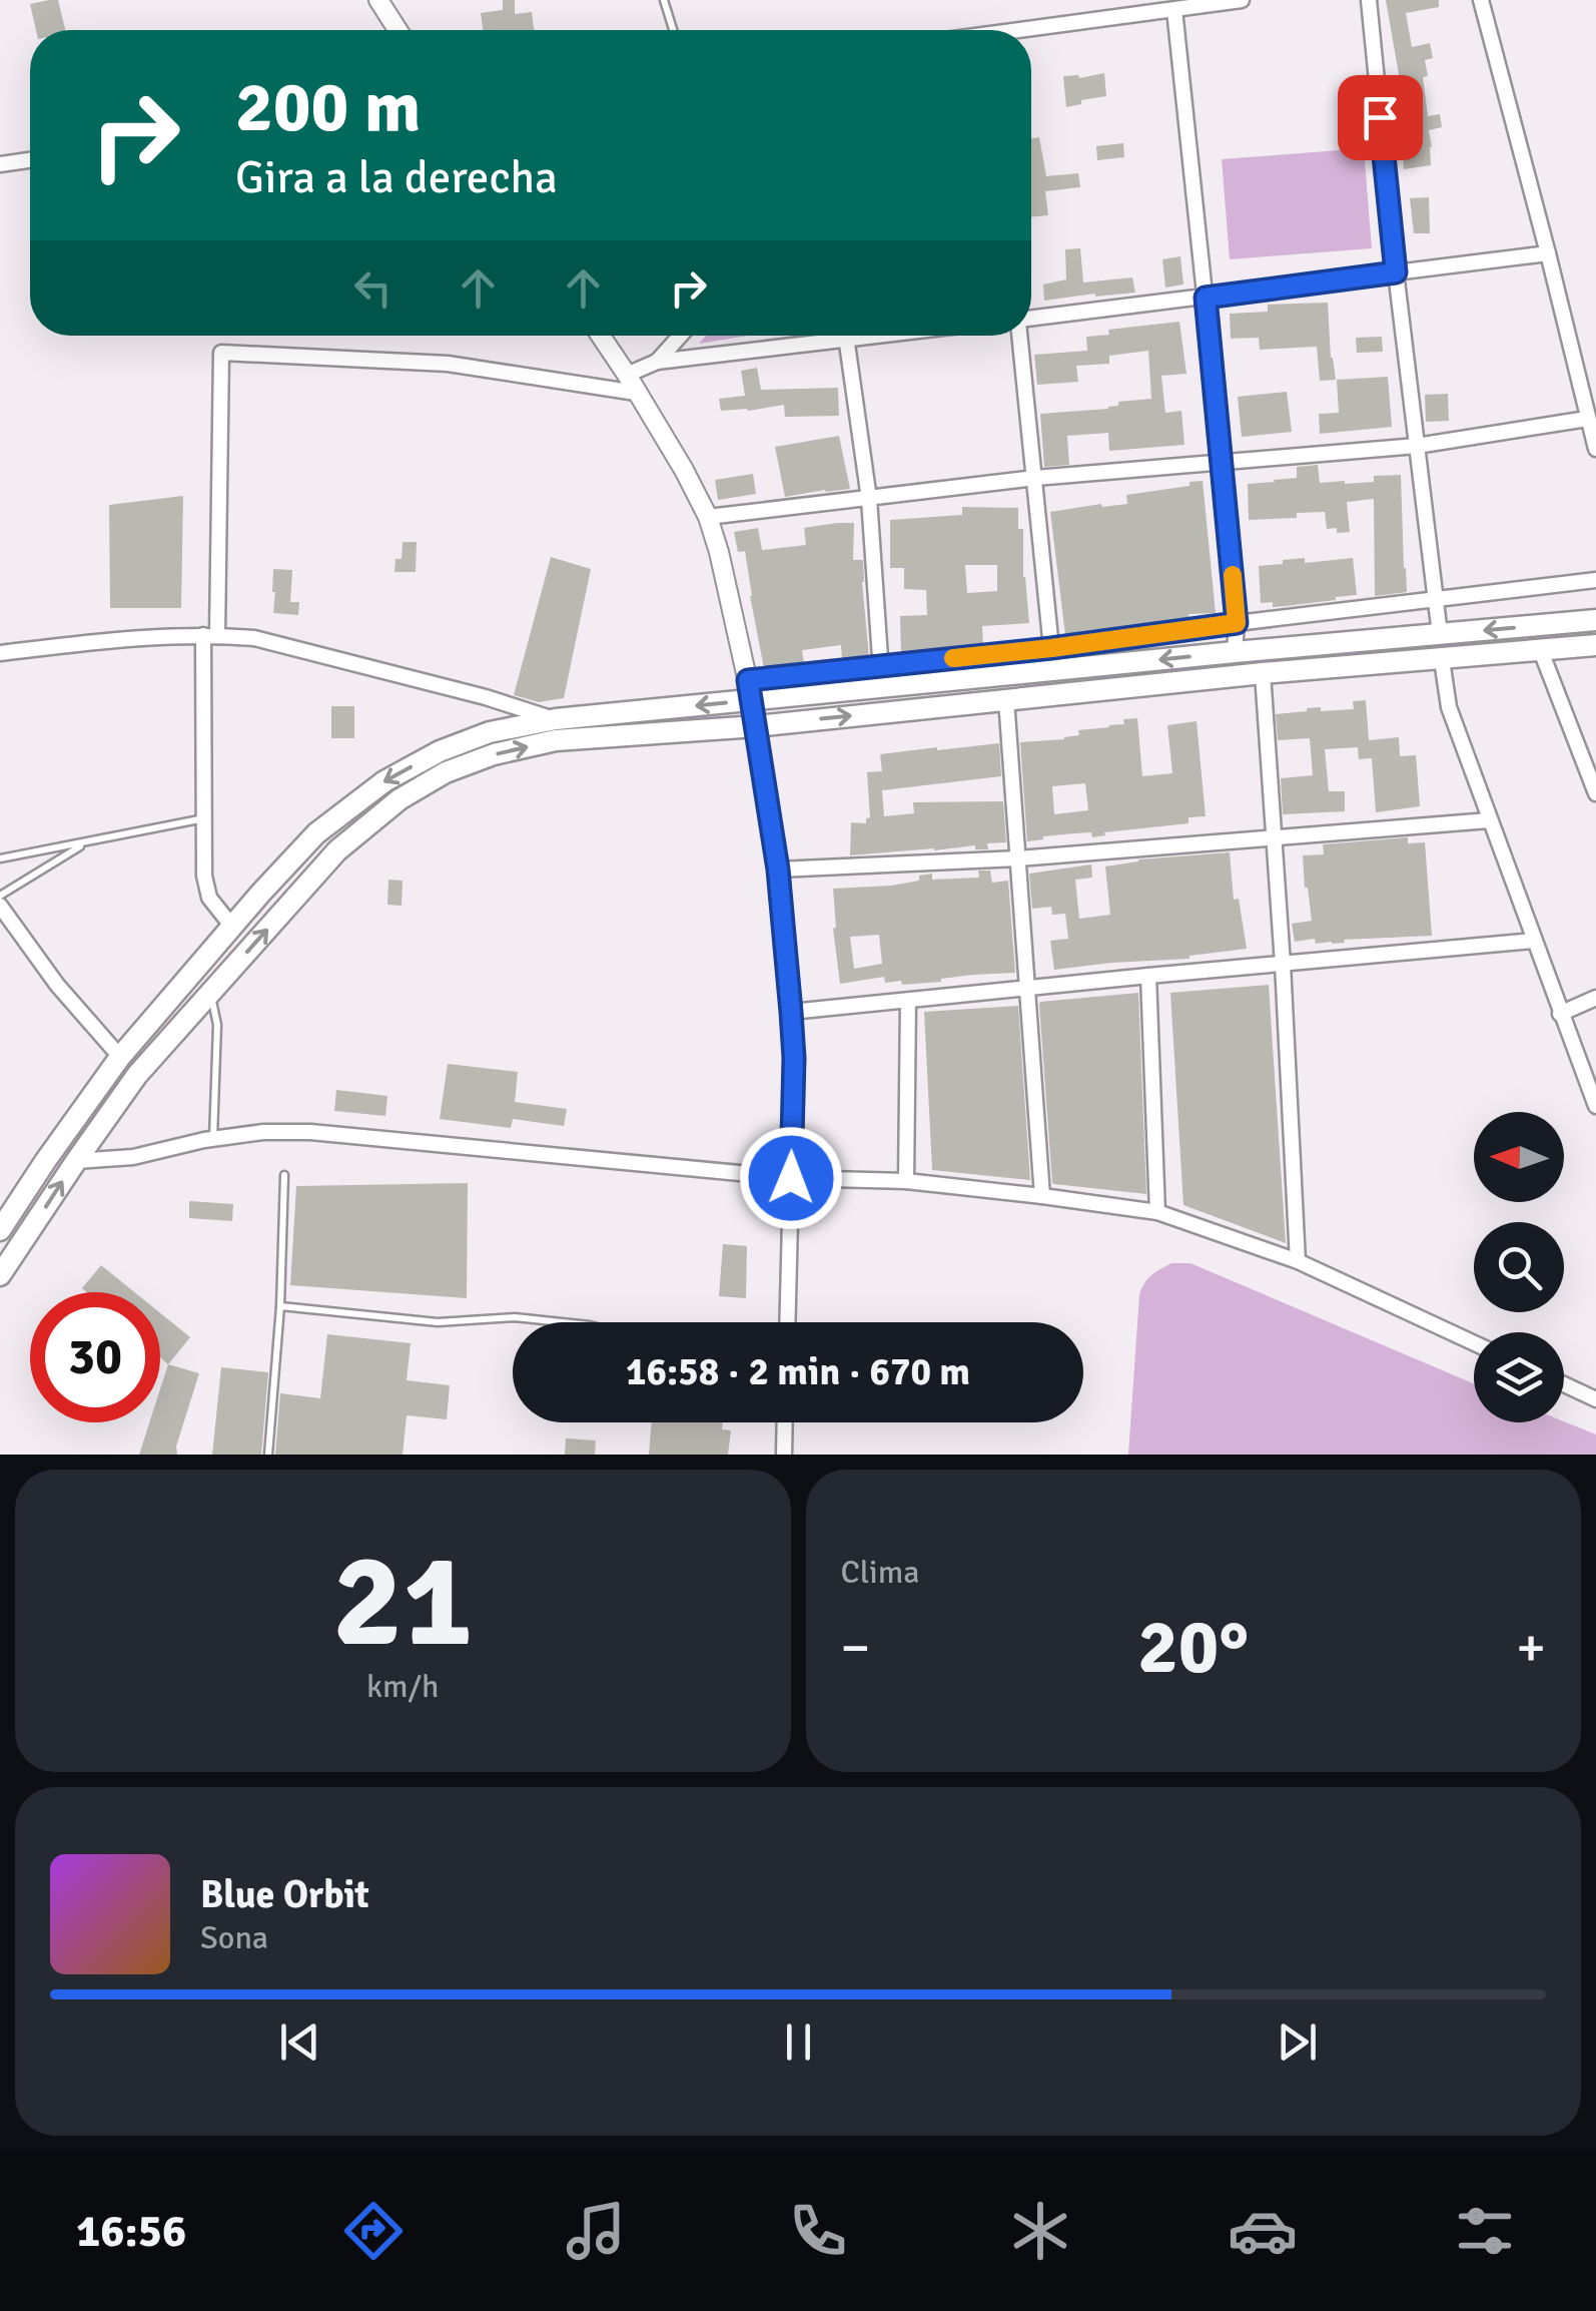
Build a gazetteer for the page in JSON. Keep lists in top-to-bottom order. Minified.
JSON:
{"north":"left","page":{"turn":["200 m","Gira a la derecha"],"limit":"30","trip":"16:58 · 2 min · 670 m","tile":[["21","km/h"],"Clima"],"heat":["−","20°","+"],"song":["Blue Orbit","Sona"],"tabs":"16:56"}}
